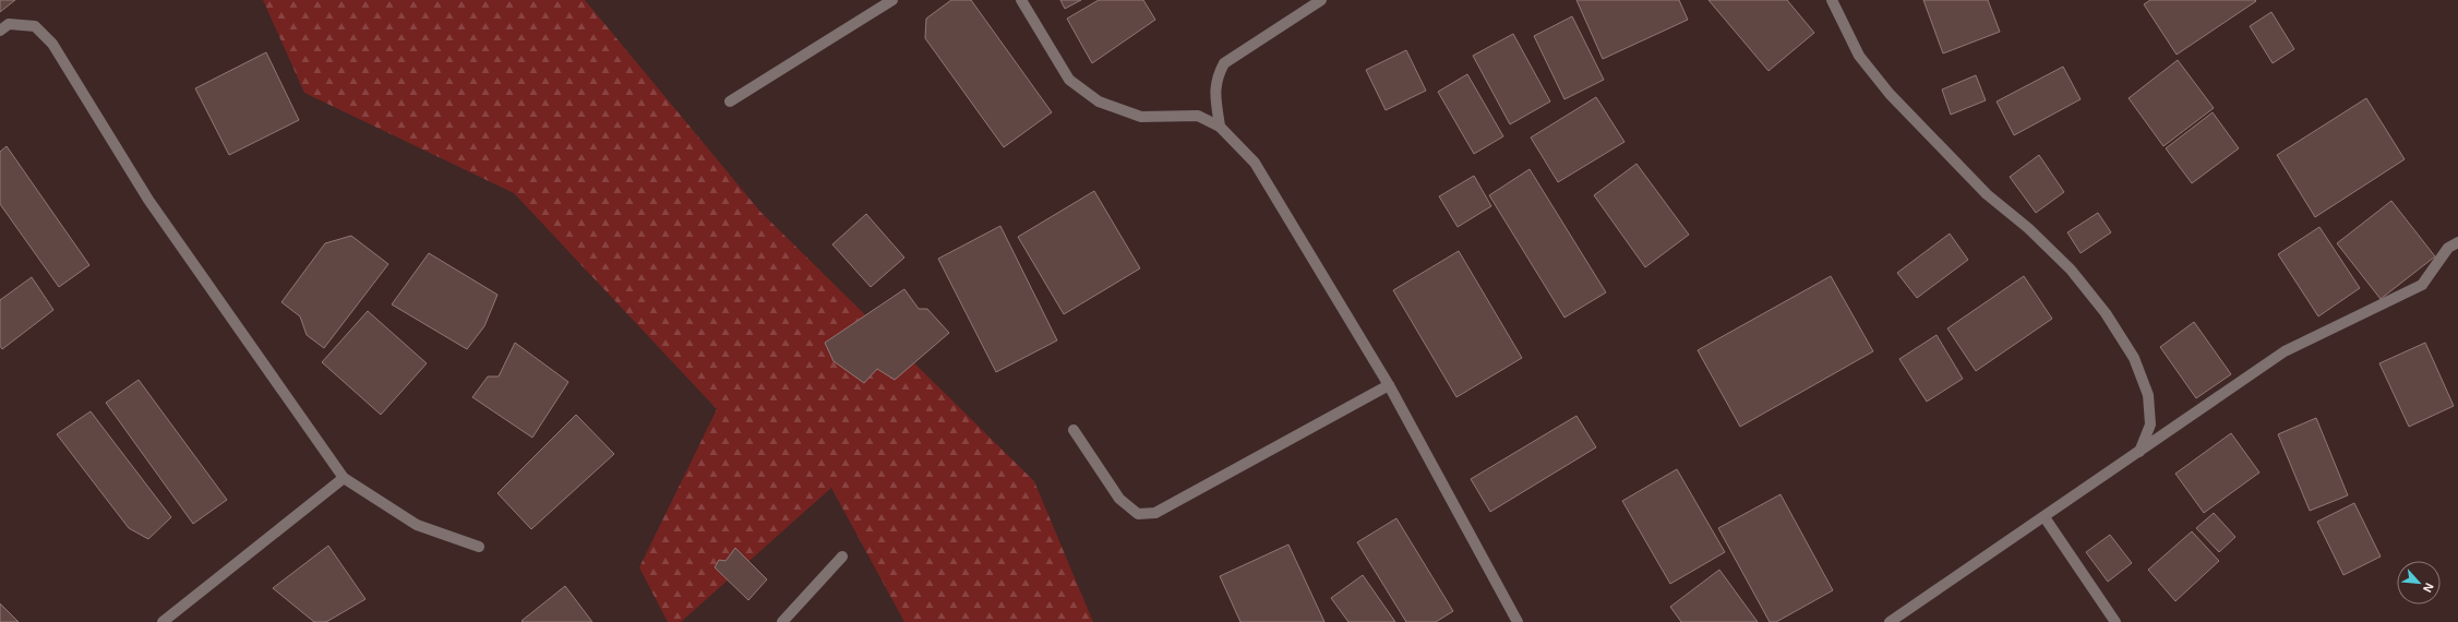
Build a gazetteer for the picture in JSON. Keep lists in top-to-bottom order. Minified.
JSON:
{"north":"bottom right"}
